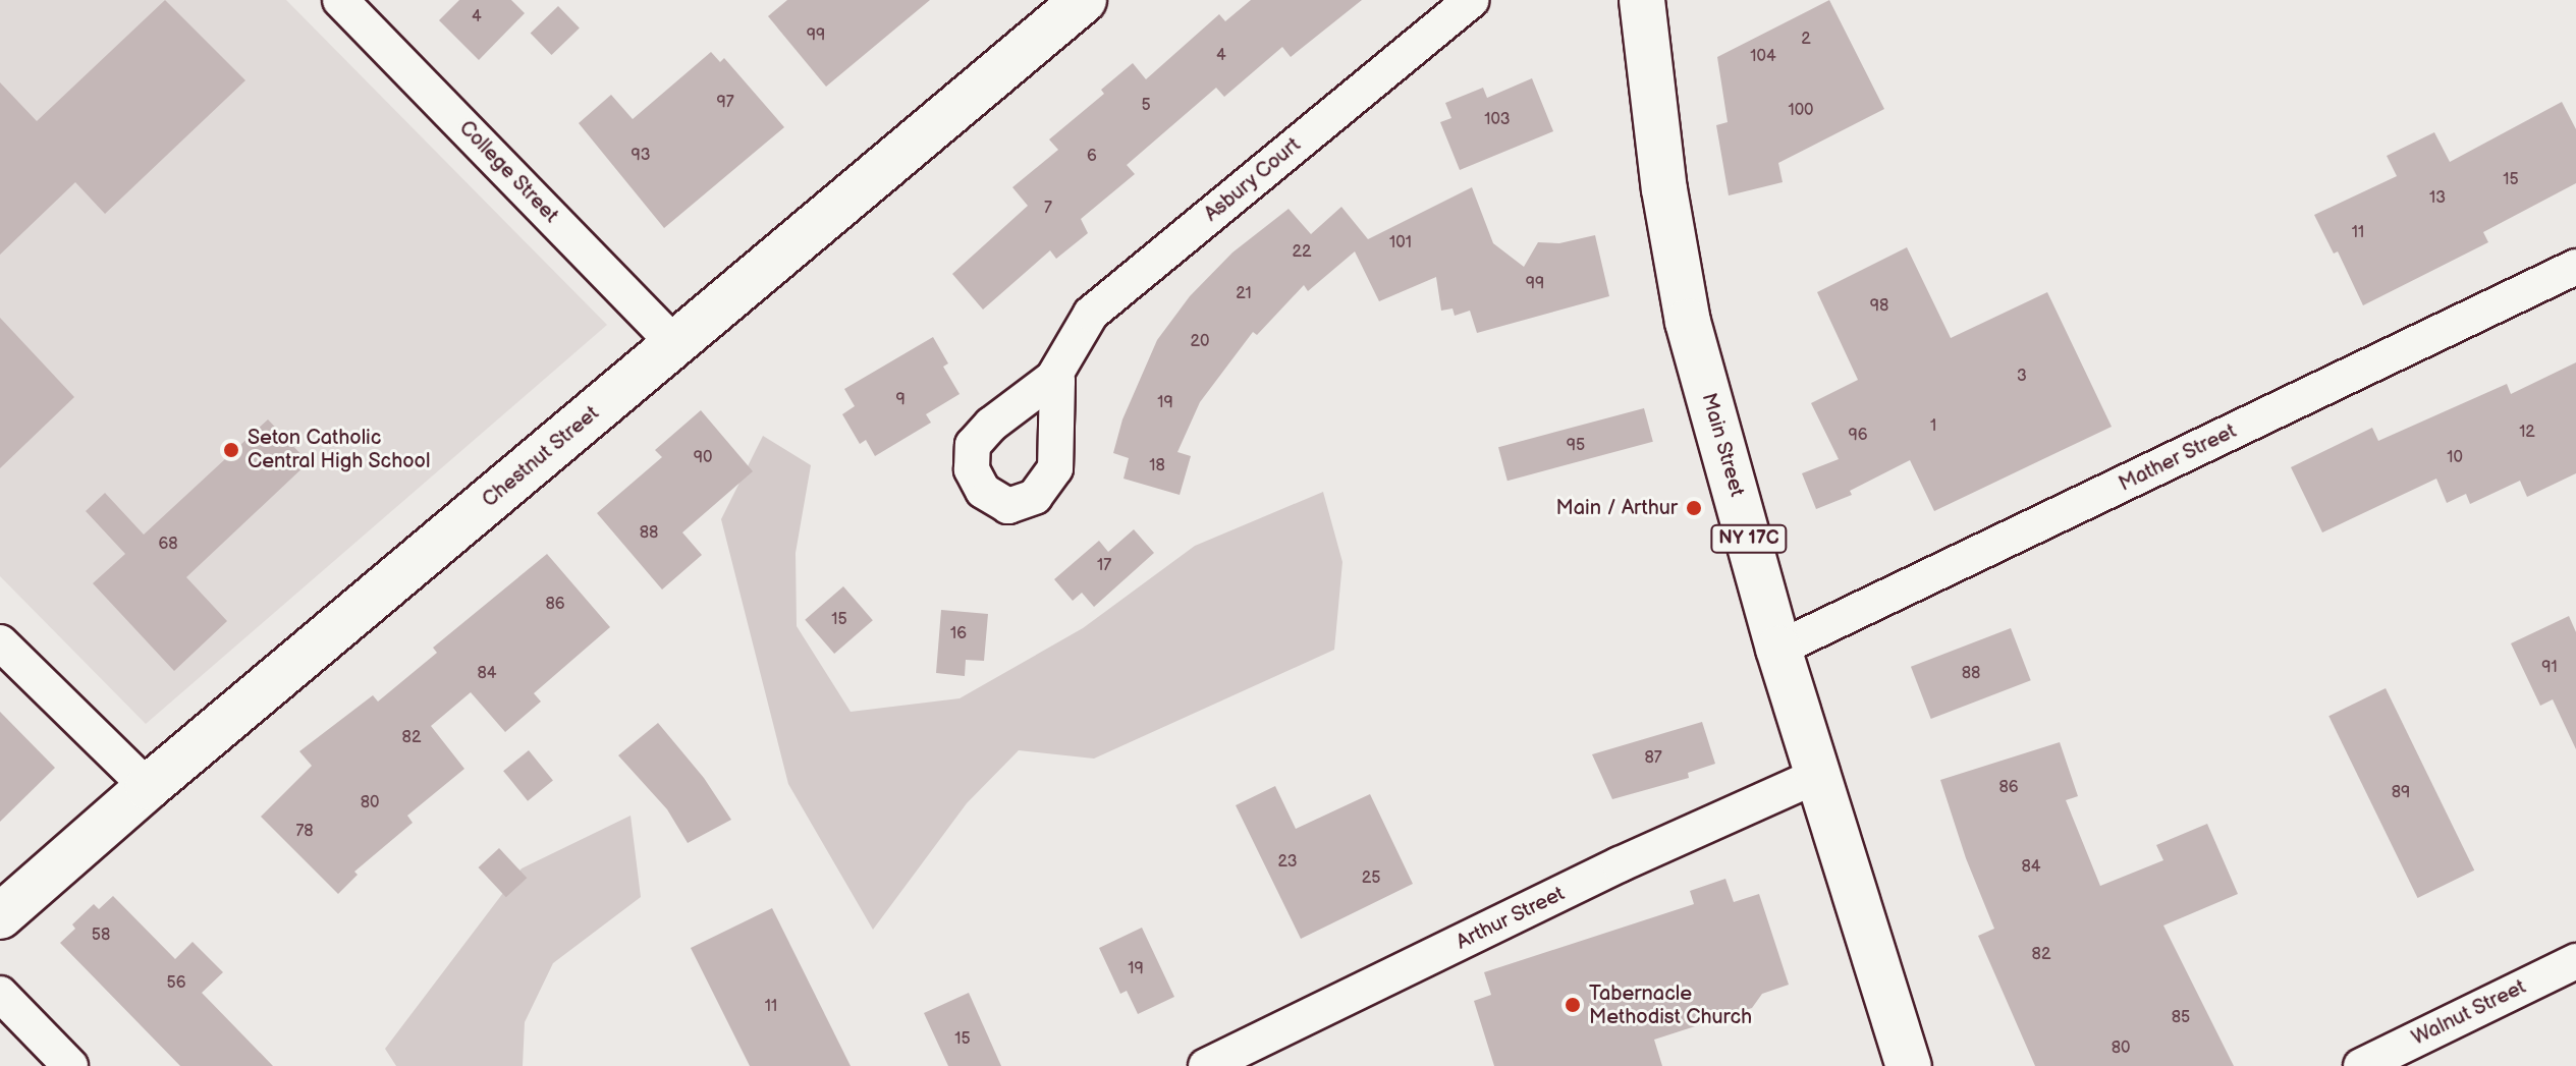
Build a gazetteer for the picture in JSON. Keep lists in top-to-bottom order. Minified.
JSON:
{"streets":{"street":["College Street","Asbury Court","Main Street","Chestnut Street","Mather Street","NY 17C","Arthur Street","Walnut Street"]},"crossings":[["College Street","Chestnut Street"],["Main Street","Mather Street"],["Main Street","Arthur Street"]],"places":["Seton Catholic Central High School","Main / Arthur","Tabernacle Methodist Church"],"house_numbers":["4","99","2","4","104","97","5","100","103","93","6","15","13","7","11","101","22","99","21","98","20","3","9","19","1","12","96","95","90","10","18","88","68","17","86","15","16","91","84","88","82","87","86","89","80","78","23","84","25","58","82","19","56","11","85","15","80"]}
